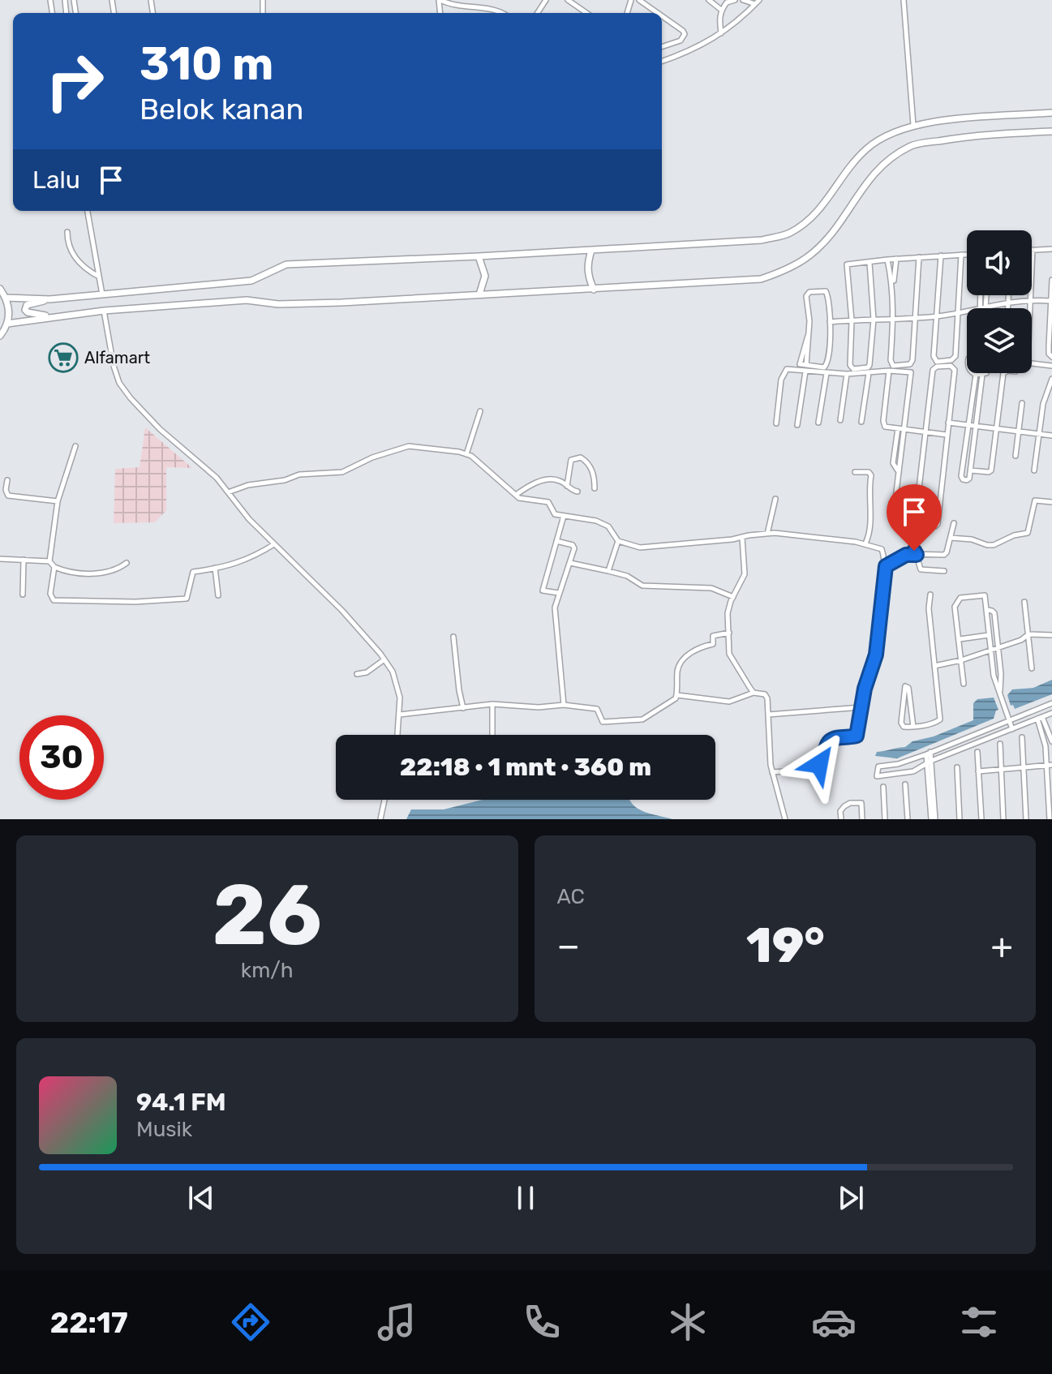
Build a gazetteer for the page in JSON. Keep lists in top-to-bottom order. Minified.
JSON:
{"places":{"supermarket":["Alfamart"]},"page":{"turn":["310 m","Belok kanan"],"then":"Lalu","limit":"30","trip":"22:18 · 1 mnt · 360 m","tile":[["26","km/h"],"AC"],"heat":["−","19°","+"],"song":["94.1 FM","Musik"],"tabs":"22:17"}}
